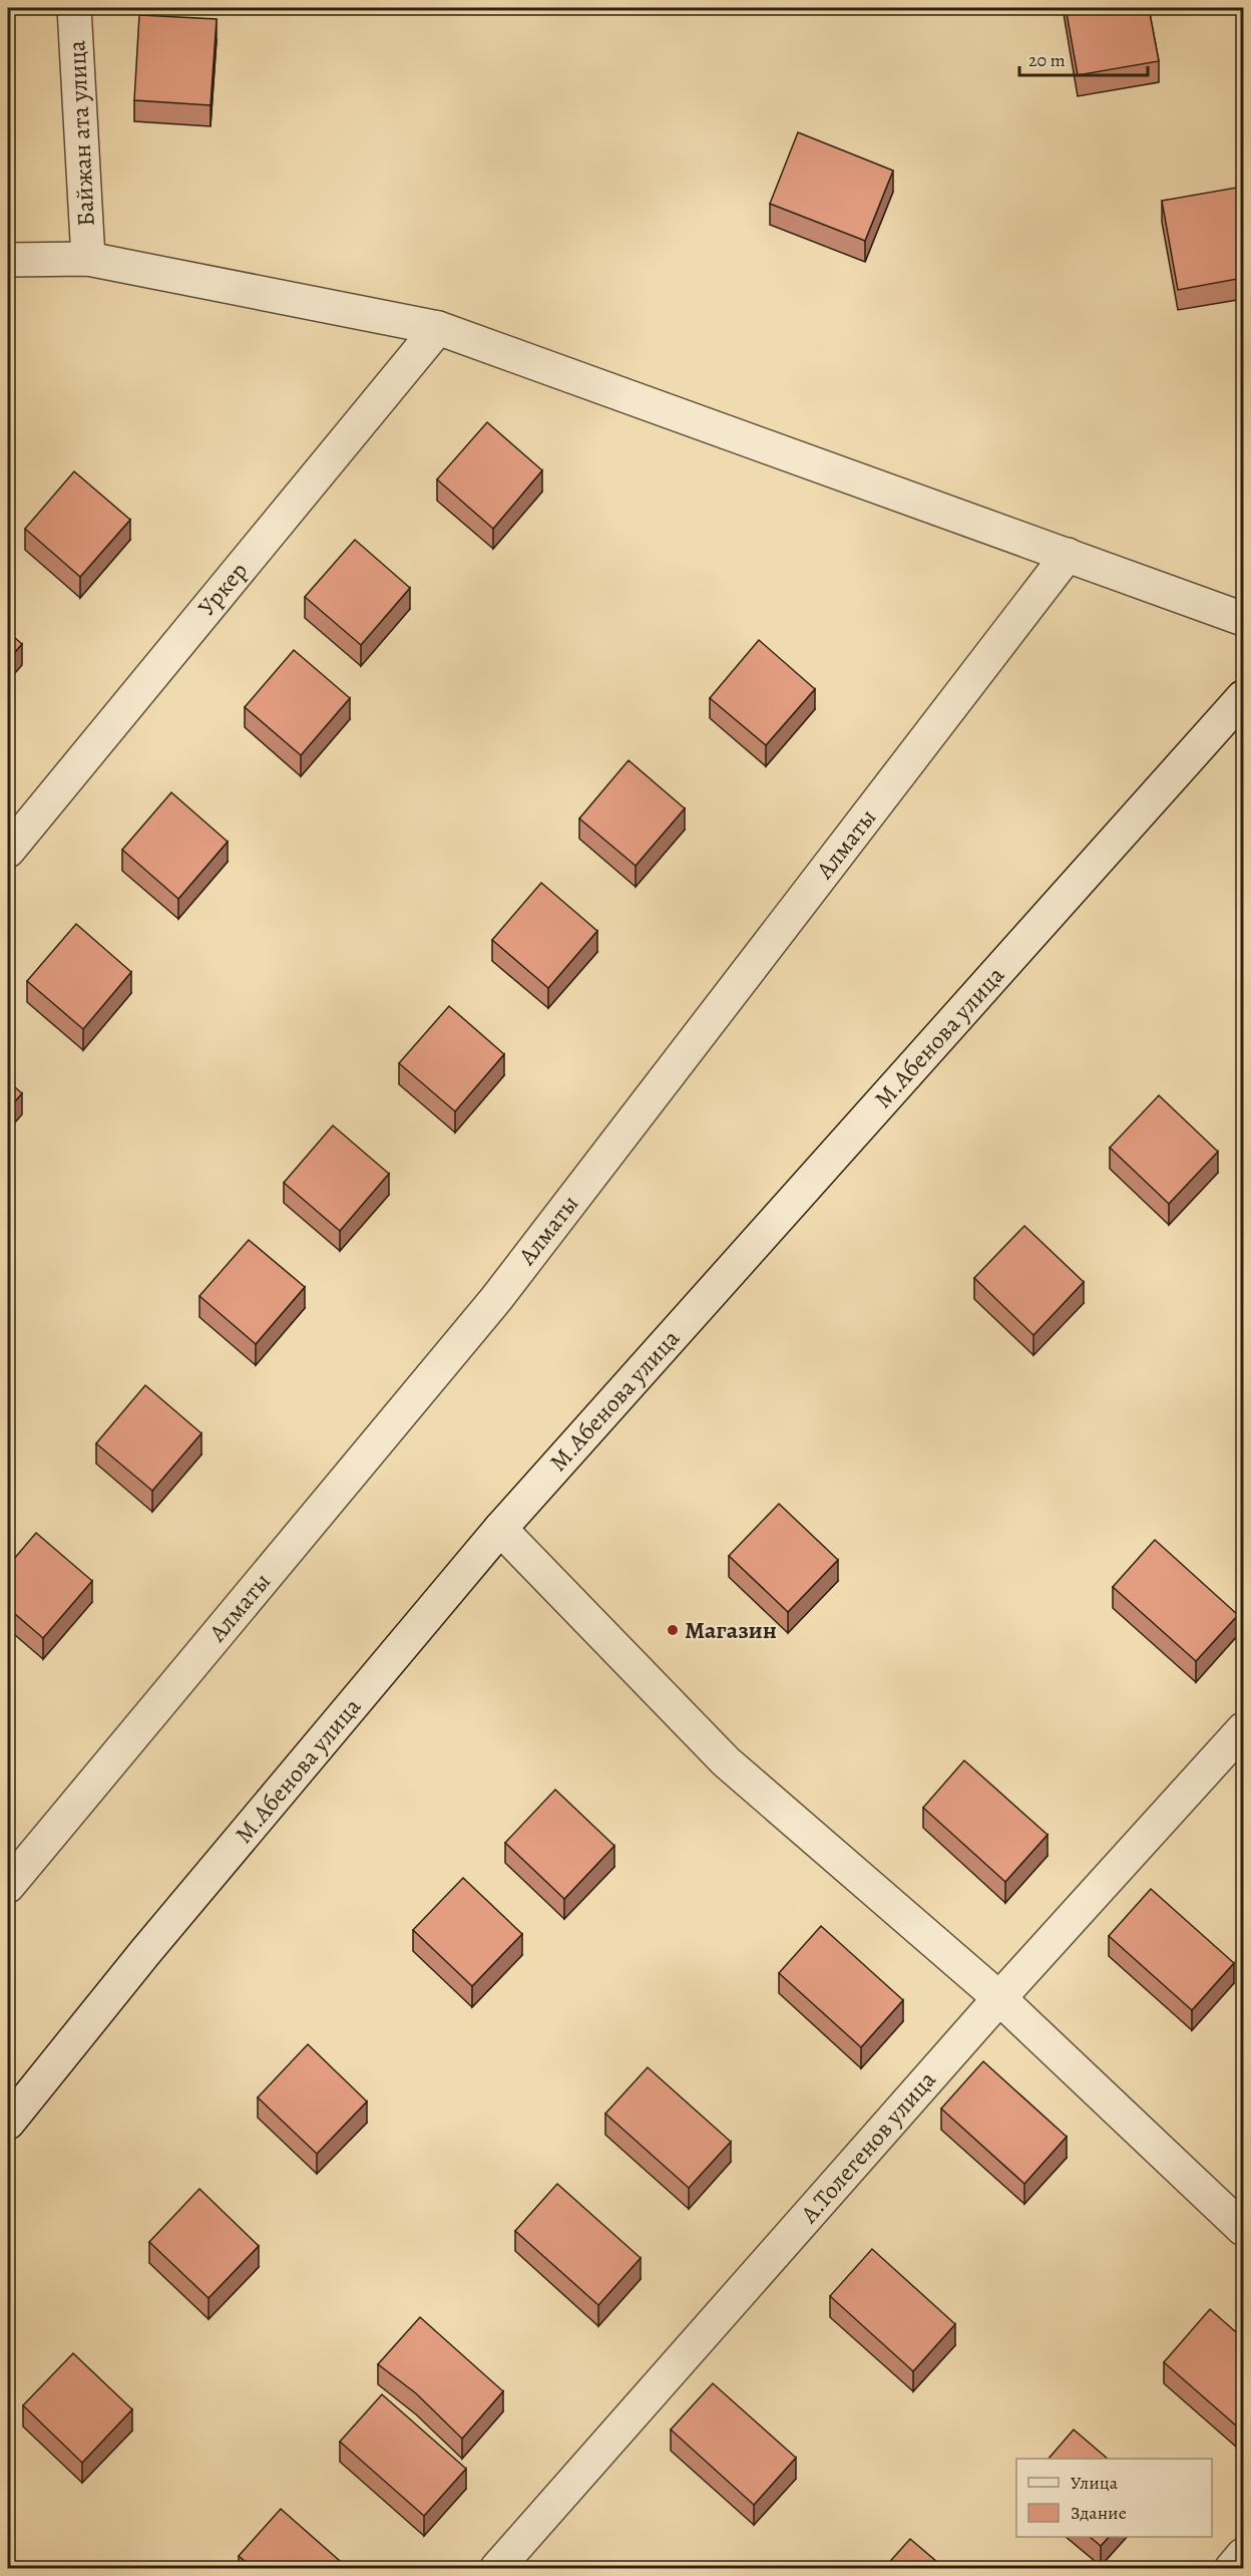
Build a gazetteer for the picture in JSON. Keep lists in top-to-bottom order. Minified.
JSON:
{"streets":{"street":["Байжан ата улица","Уркер","Алматы","М.Абенова улица","А.Толегенов улица"]},"places":["Магазин"],"legend":["Улица","Здание"],"scale_bar":"20 m"}
